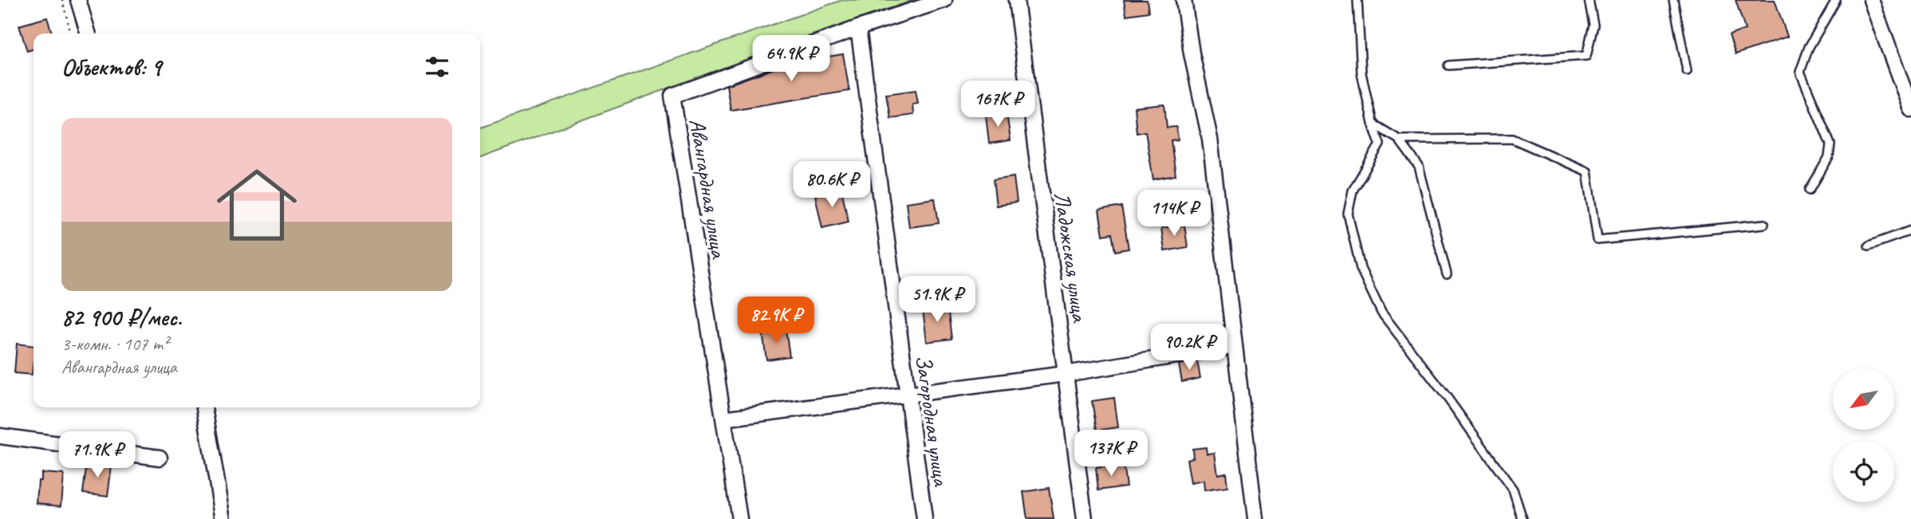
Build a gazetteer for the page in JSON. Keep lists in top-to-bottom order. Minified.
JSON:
{"streets":{"street":["Авангардная улица","Ладожская улица","Загородная улица"]},"crossings":[["Авангардная улица","Загородная улица"]],"north":"bottom left","page":{"heading":"Объектов: 9","price":["64.9K ₽","167K ₽","80.6K ₽","114K ₽","51.9K ₽","82.9K ₽","90.2K ₽","137K ₽","71.9K ₽"],"list":[{"name":"82 900 ₽/мес.","note":"3-комн. · 107 m² · Авангардная улица"}]}}
